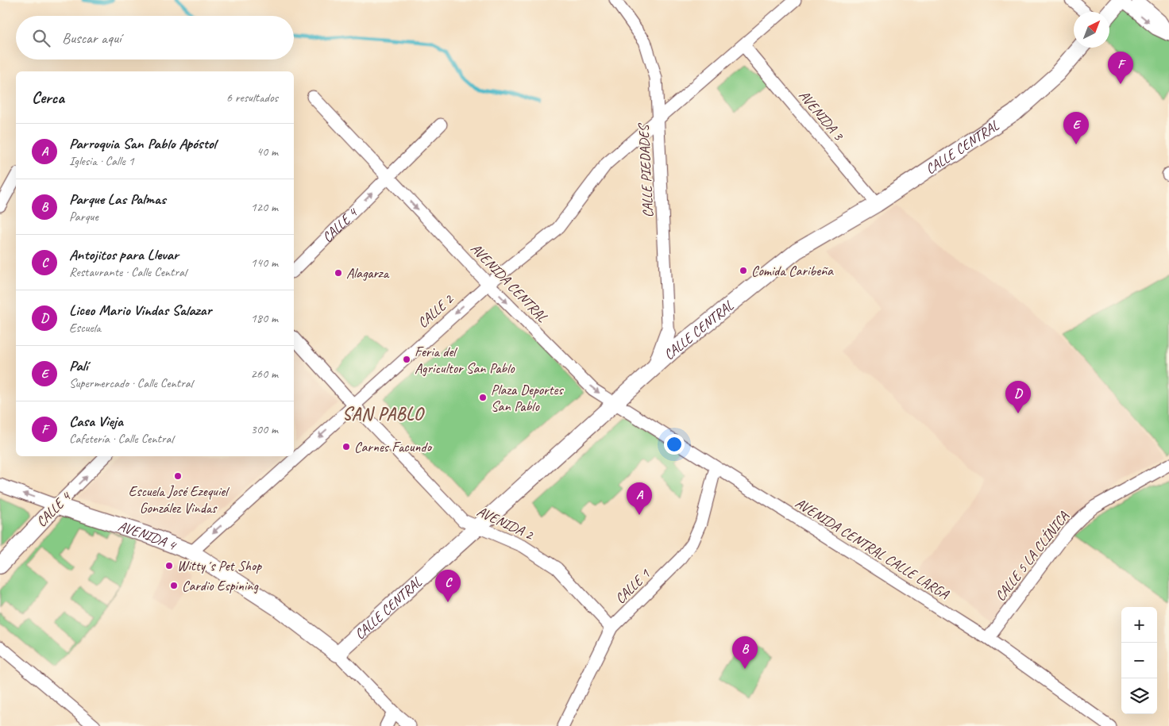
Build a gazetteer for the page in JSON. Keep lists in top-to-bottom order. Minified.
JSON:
{"streets":{"main road":["CALLE CENTRAL","CALLE 4","AVENIDA 4"],"street":["AVENIDA 3","CALLE PIEDADES","AVENIDA CENTRAL","CALLE 2","AVENIDA 2","AVENIDA CENTRAL CALLE LARGA","CALLE 5 LA CLÍNICA","CALLE 1"]},"crossings":[["AVENIDA 3","CALLE CENTRAL"],["AVENIDA 3","CALLE 2"],["CALLE CENTRAL","CALLE PIEDADES"],["CALLE CENTRAL","AVENIDA CENTRAL"],["CALLE CENTRAL","AVENIDA 2"],["CALLE CENTRAL","AVENIDA 4"],["CALLE CENTRAL","AVENIDA CENTRAL CALLE LARGA"],["CALLE PIEDADES","CALLE 2"],["CALLE 4","AVENIDA CENTRAL"],["CALLE 4","AVENIDA 4"],["AVENIDA CENTRAL","CALLE 2"],["AVENIDA CENTRAL","AVENIDA CENTRAL CALLE LARGA"],["CALLE 2","AVENIDA 2"],["CALLE 2","AVENIDA 4"],["AVENIDA 2","CALLE 1"],["AVENIDA CENTRAL CALLE LARGA","CALLE 5 LA CLÍNICA"],["AVENIDA CENTRAL CALLE LARGA","CALLE 1"]],"one_way":["CALLE 4","AVENIDA CENTRAL","CALLE 2"],"districts":["SAN PABLO"],"places":["Comida Caribeña","Alagarza","Feria del Agricultor San Pablo","Plaza Deportes San Pablo","Carnes Facundo","Escuela José Ezequiel González Vindas","Witty´s Pet Shop","Cardio Espining"],"north":"top right","page":{"search":"Buscar aquí","pins":["F","E","D","A","C","B"],"heading":["Cerca","6 resultados"],"list":[{"mark":"A","name":"Parroquia San Pablo Apóstol","note":"Iglesia · Calle 1","value":"40 m"},{"mark":"B","name":"Parque Las Palmas","note":"Parque","value":"120 m"},{"mark":"C","name":"Antojitos para Llevar","note":"Restaurante · Calle Central","value":"140 m"},{"mark":"D","name":"Liceo Mario Vindas Salazar","note":"Escuela","value":"180 m"},{"mark":"E","name":"Palí","note":"Supermercado · Calle Central","value":"260 m"},{"mark":"F","name":"Casa Vieja","note":"Cafetería · Calle Central","value":"300 m"}],"map_buttons":["+","−"]}}
